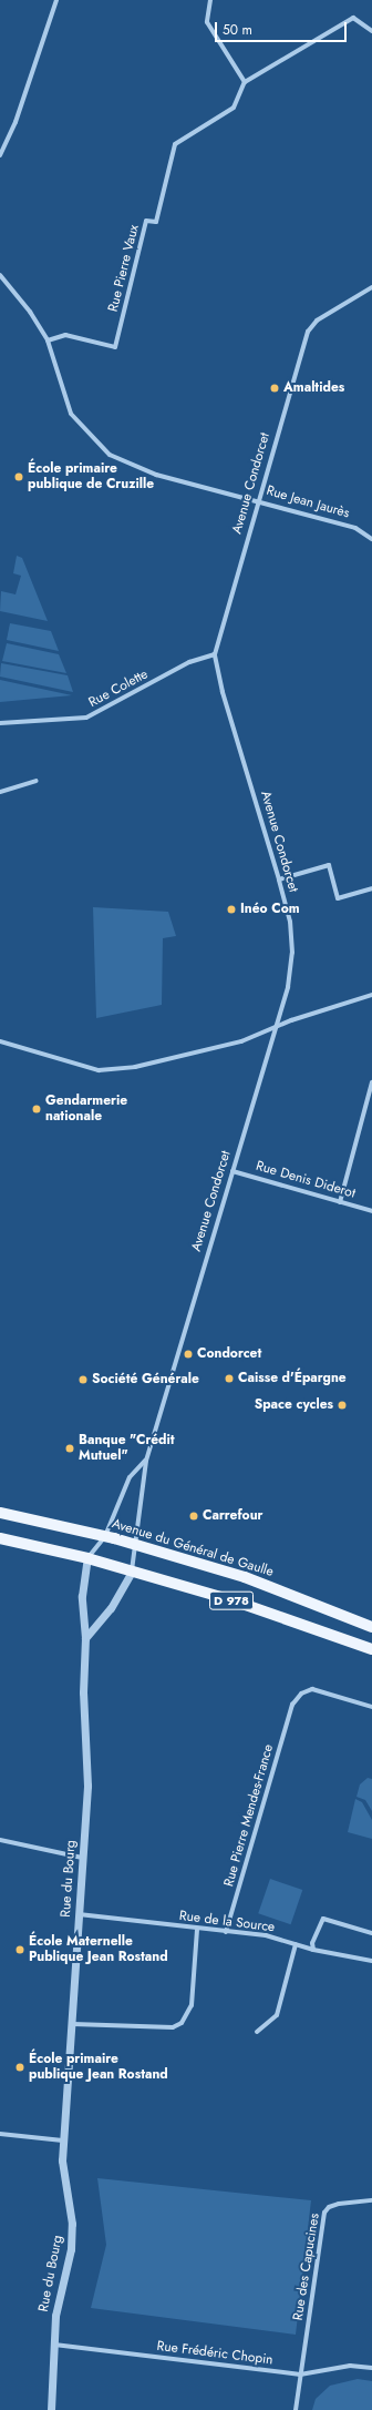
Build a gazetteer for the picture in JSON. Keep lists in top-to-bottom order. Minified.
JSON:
{"streets":{"main road":["Avenue du Général de Gaulle","D 978"],"street":["Rue Pierre Vaux","Avenue Condorcet","Rue Jean Jaurès","Rue Colette","Rue Denis Diderot","Rue Pierre Mendes-France","Rue du Bourg","Rue de la Source","Rue des Capucines","Rue Frédéric Chopin"]},"crossings":[["Rue Pierre Vaux","Rue Jean Jaurès"],["Avenue Condorcet","Rue Jean Jaurès"],["Avenue Condorcet","Rue Colette"],["Avenue Condorcet","Rue Denis Diderot"],["Avenue Condorcet","Avenue du Général de Gaulle"],["Avenue Condorcet","D 978"],["Avenue Condorcet","Rue du Bourg"],["D 978","Rue du Bourg"],["Rue Pierre Mendes-France","Rue de la Source"],["Rue du Bourg","Rue de la Source"],["Rue du Bourg","Rue Frédéric Chopin"],["Rue des Capucines","Rue Frédéric Chopin"]],"places":["Amaltides","École primaire publique de Cruzille","Inéo Com","Gendarmerie nationale","Condorcet","Caisse d'Épargne","Société Générale","Space cycles","Banque \"Crédit Mutuel\"","Carrefour","École Maternelle Publique Jean Rostand","École primaire publique Jean Rostand"],"scale_bar":"50 m"}
